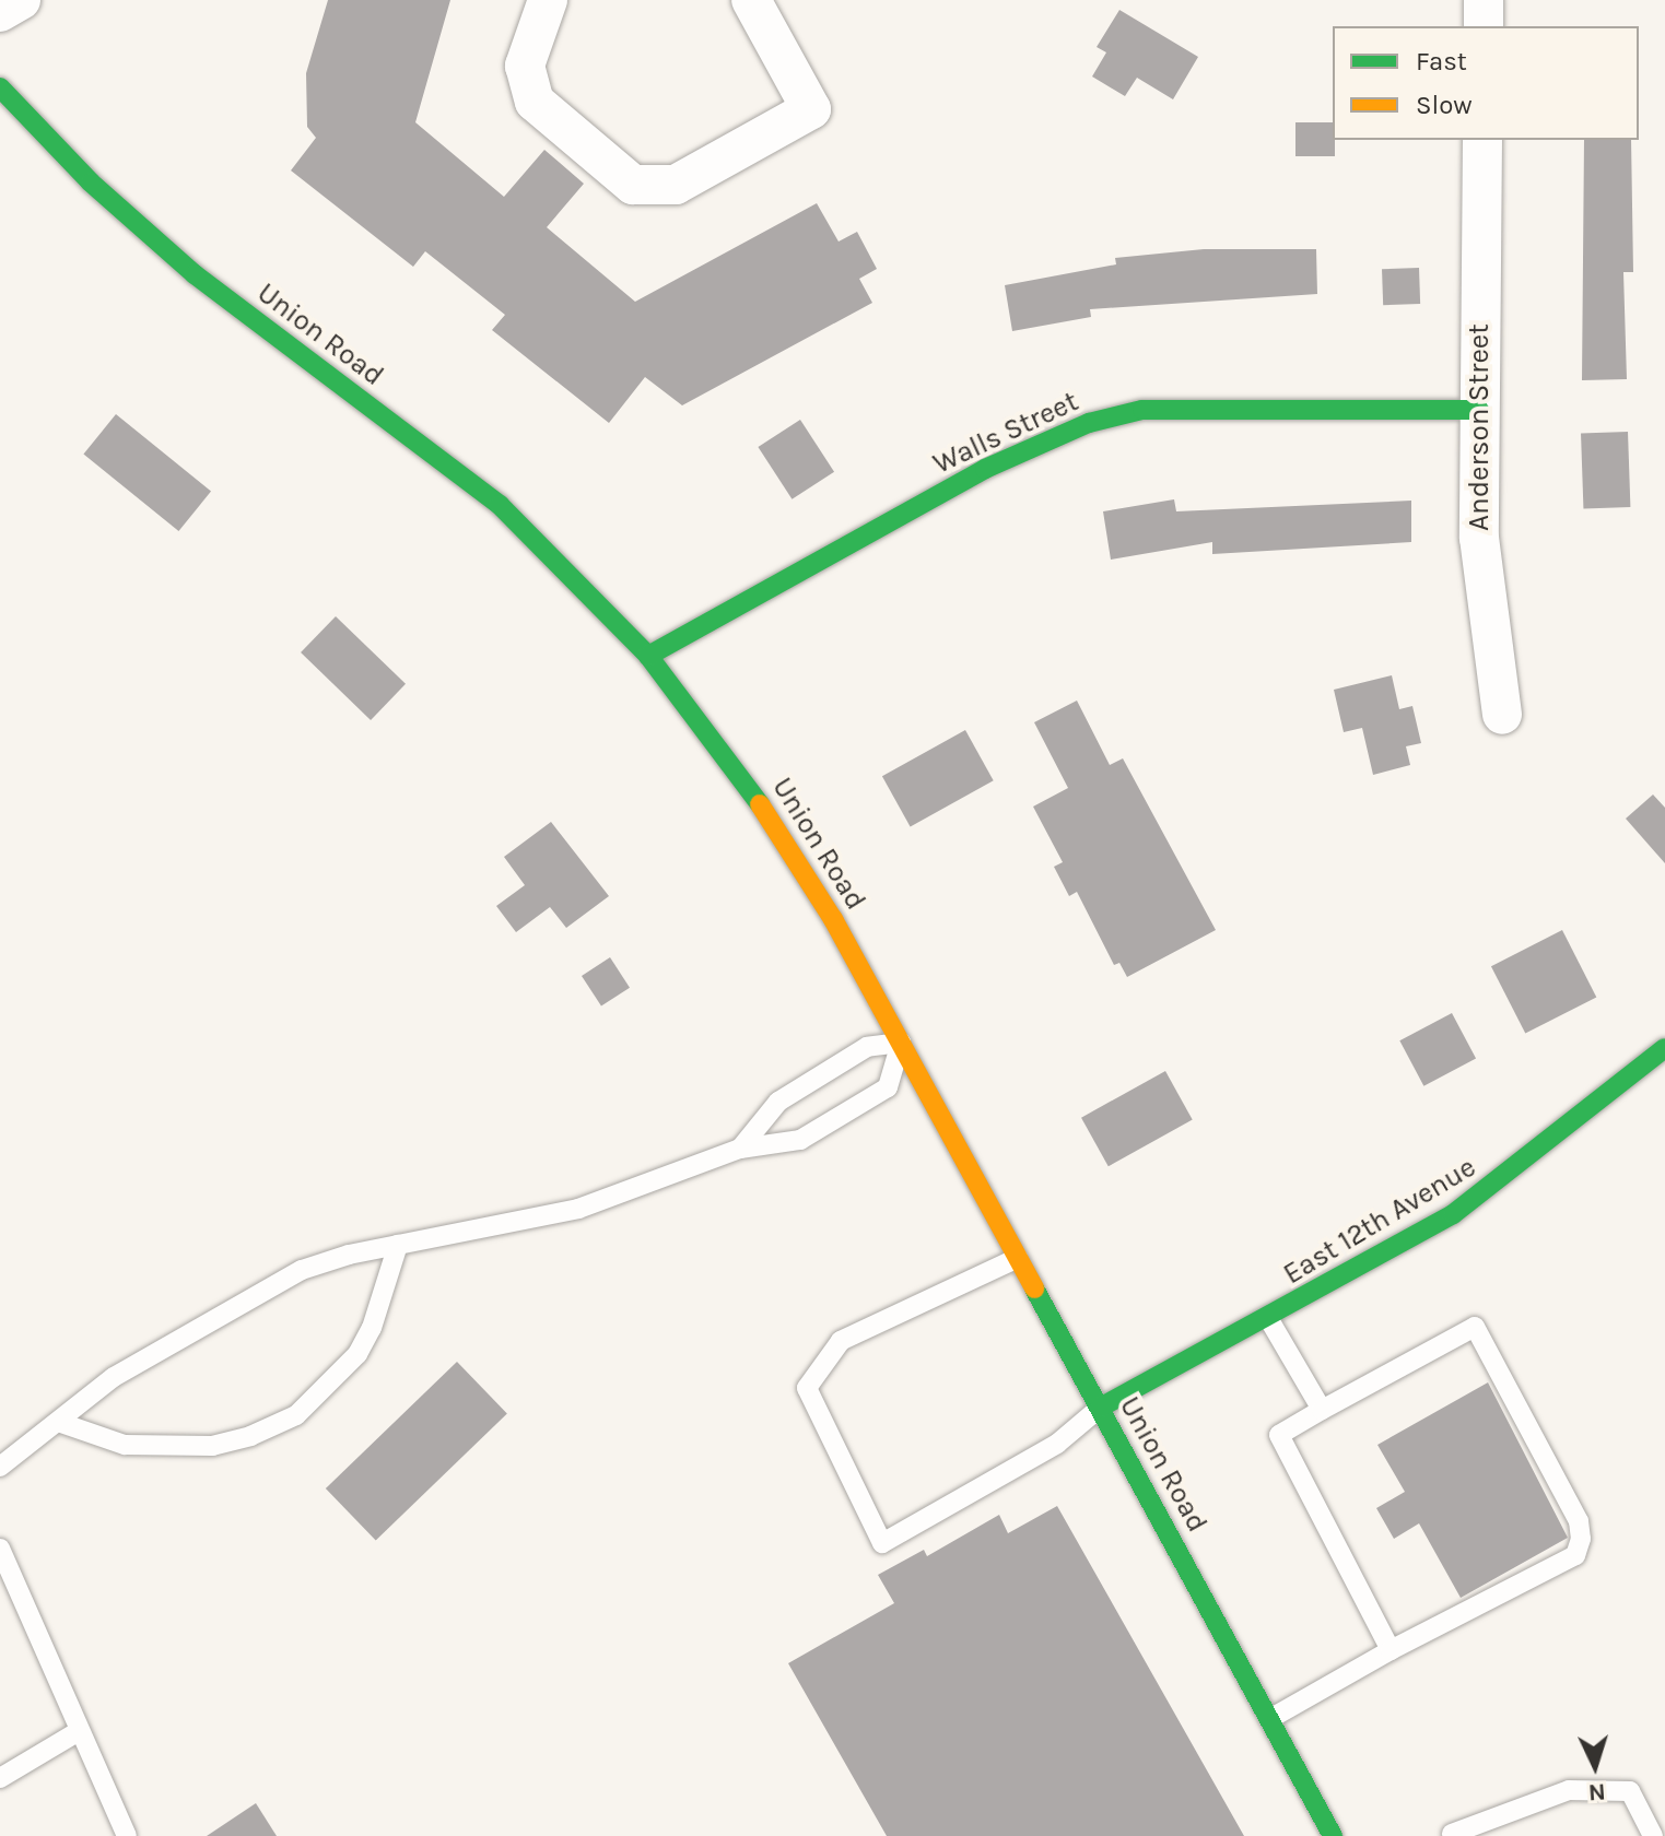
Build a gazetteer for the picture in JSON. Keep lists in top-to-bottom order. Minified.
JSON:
{"streets":{"main road":["Union Road","Walls Street","East 12th Avenue"],"street":["Anderson Street"]},"crossings":[["Union Road","Walls Street"],["Union Road","East 12th Avenue"],["Anderson Street","Walls Street"]],"legend":["Fast","Slow"],"north":"bottom"}
